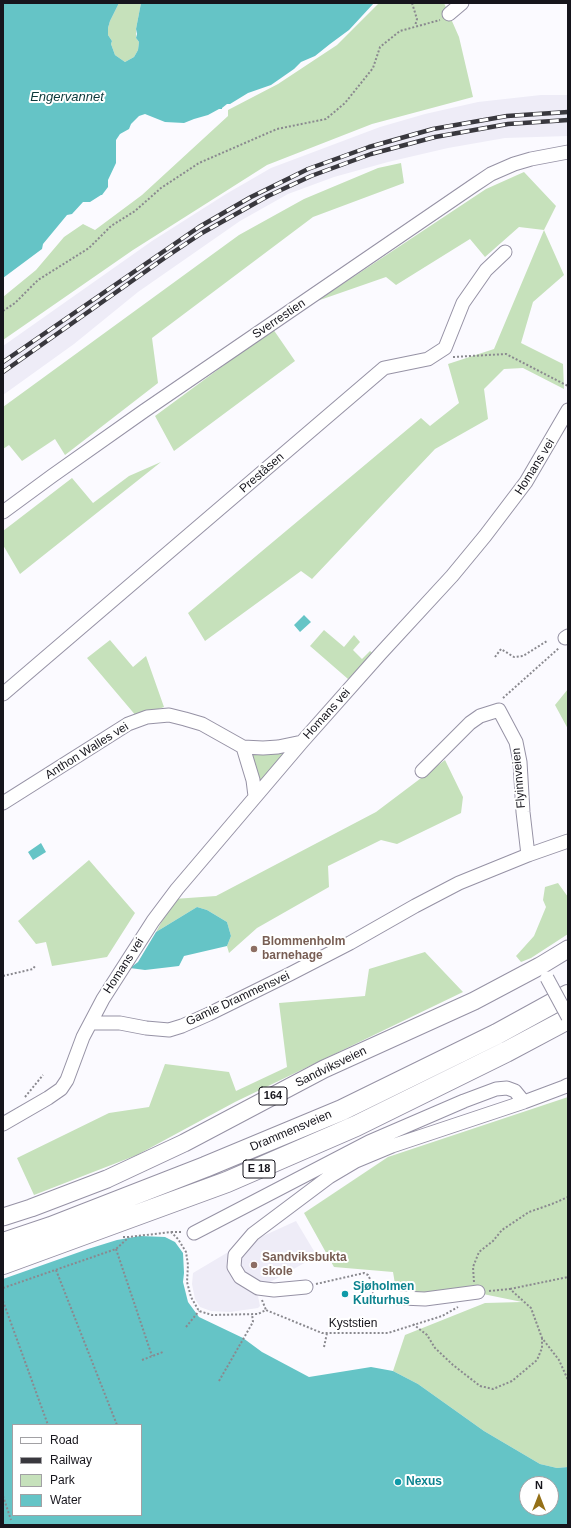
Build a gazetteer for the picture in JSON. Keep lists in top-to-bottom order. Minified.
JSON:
{"streets":{"highway":["Drammensveien","E 18"],"main road":["Sandviksveien","164"],"street":["Sverrestien","Homans vei","Preståsen","Anthon Walles vei","Flyinnveien","Gamle Drammensvei"],"path":["Kyststien"]},"crossings":[["Homans vei","Anthon Walles vei"],["Homans vei","Gamle Drammensvei"],["Flyinnveien","Gamle Drammensvei"]],"water":["Engervannet"],"places":["Blommenholm barnehage","Sandviksbukta skole","Sjøholmen Kulturhus","Nexus"],"legend":["Road","Railway","Park","Water"],"north":"top"}
